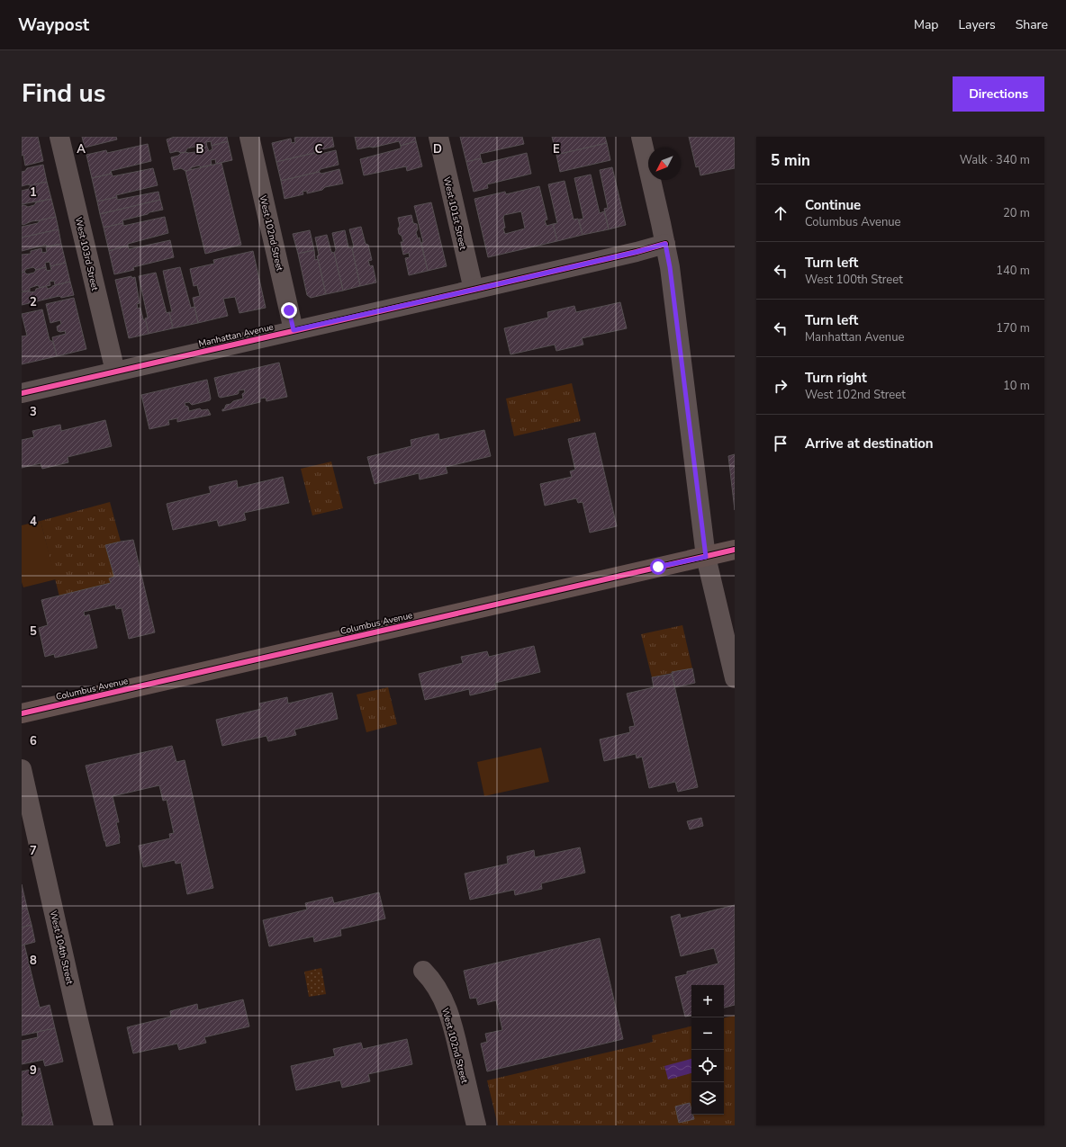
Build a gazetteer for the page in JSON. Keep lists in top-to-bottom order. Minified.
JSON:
{"streets":{"main road":["Columbus Avenue"],"street":["West 101st Street","West 102nd Street","West 103rd Street","Manhattan Avenue","West 104th Street"]},"crossings":[["West 101st Street","Manhattan Avenue"],["West 102nd Street","Manhattan Avenue"],["West 103rd Street","Manhattan Avenue"]],"north":"bottom left","page":{"header":"Waypost","nav":["Map","Layers","Share"],"title":"Find us","buttons":"Directions","heading":["5 min","Walk · 340 m"],"list":[["Continue","Columbus Avenue","20 m"],["Turn left","West 100th Street","140 m"],["Turn left","Manhattan Avenue","170 m"],["Turn right","West 102nd Street","10 m"],"Arrive at destination"],"map_buttons":["+","−"]},"grid":{"columns":["A","B","C","D","E"],"rows":["1","2","3","4","5","6","7","8","9"]}}
